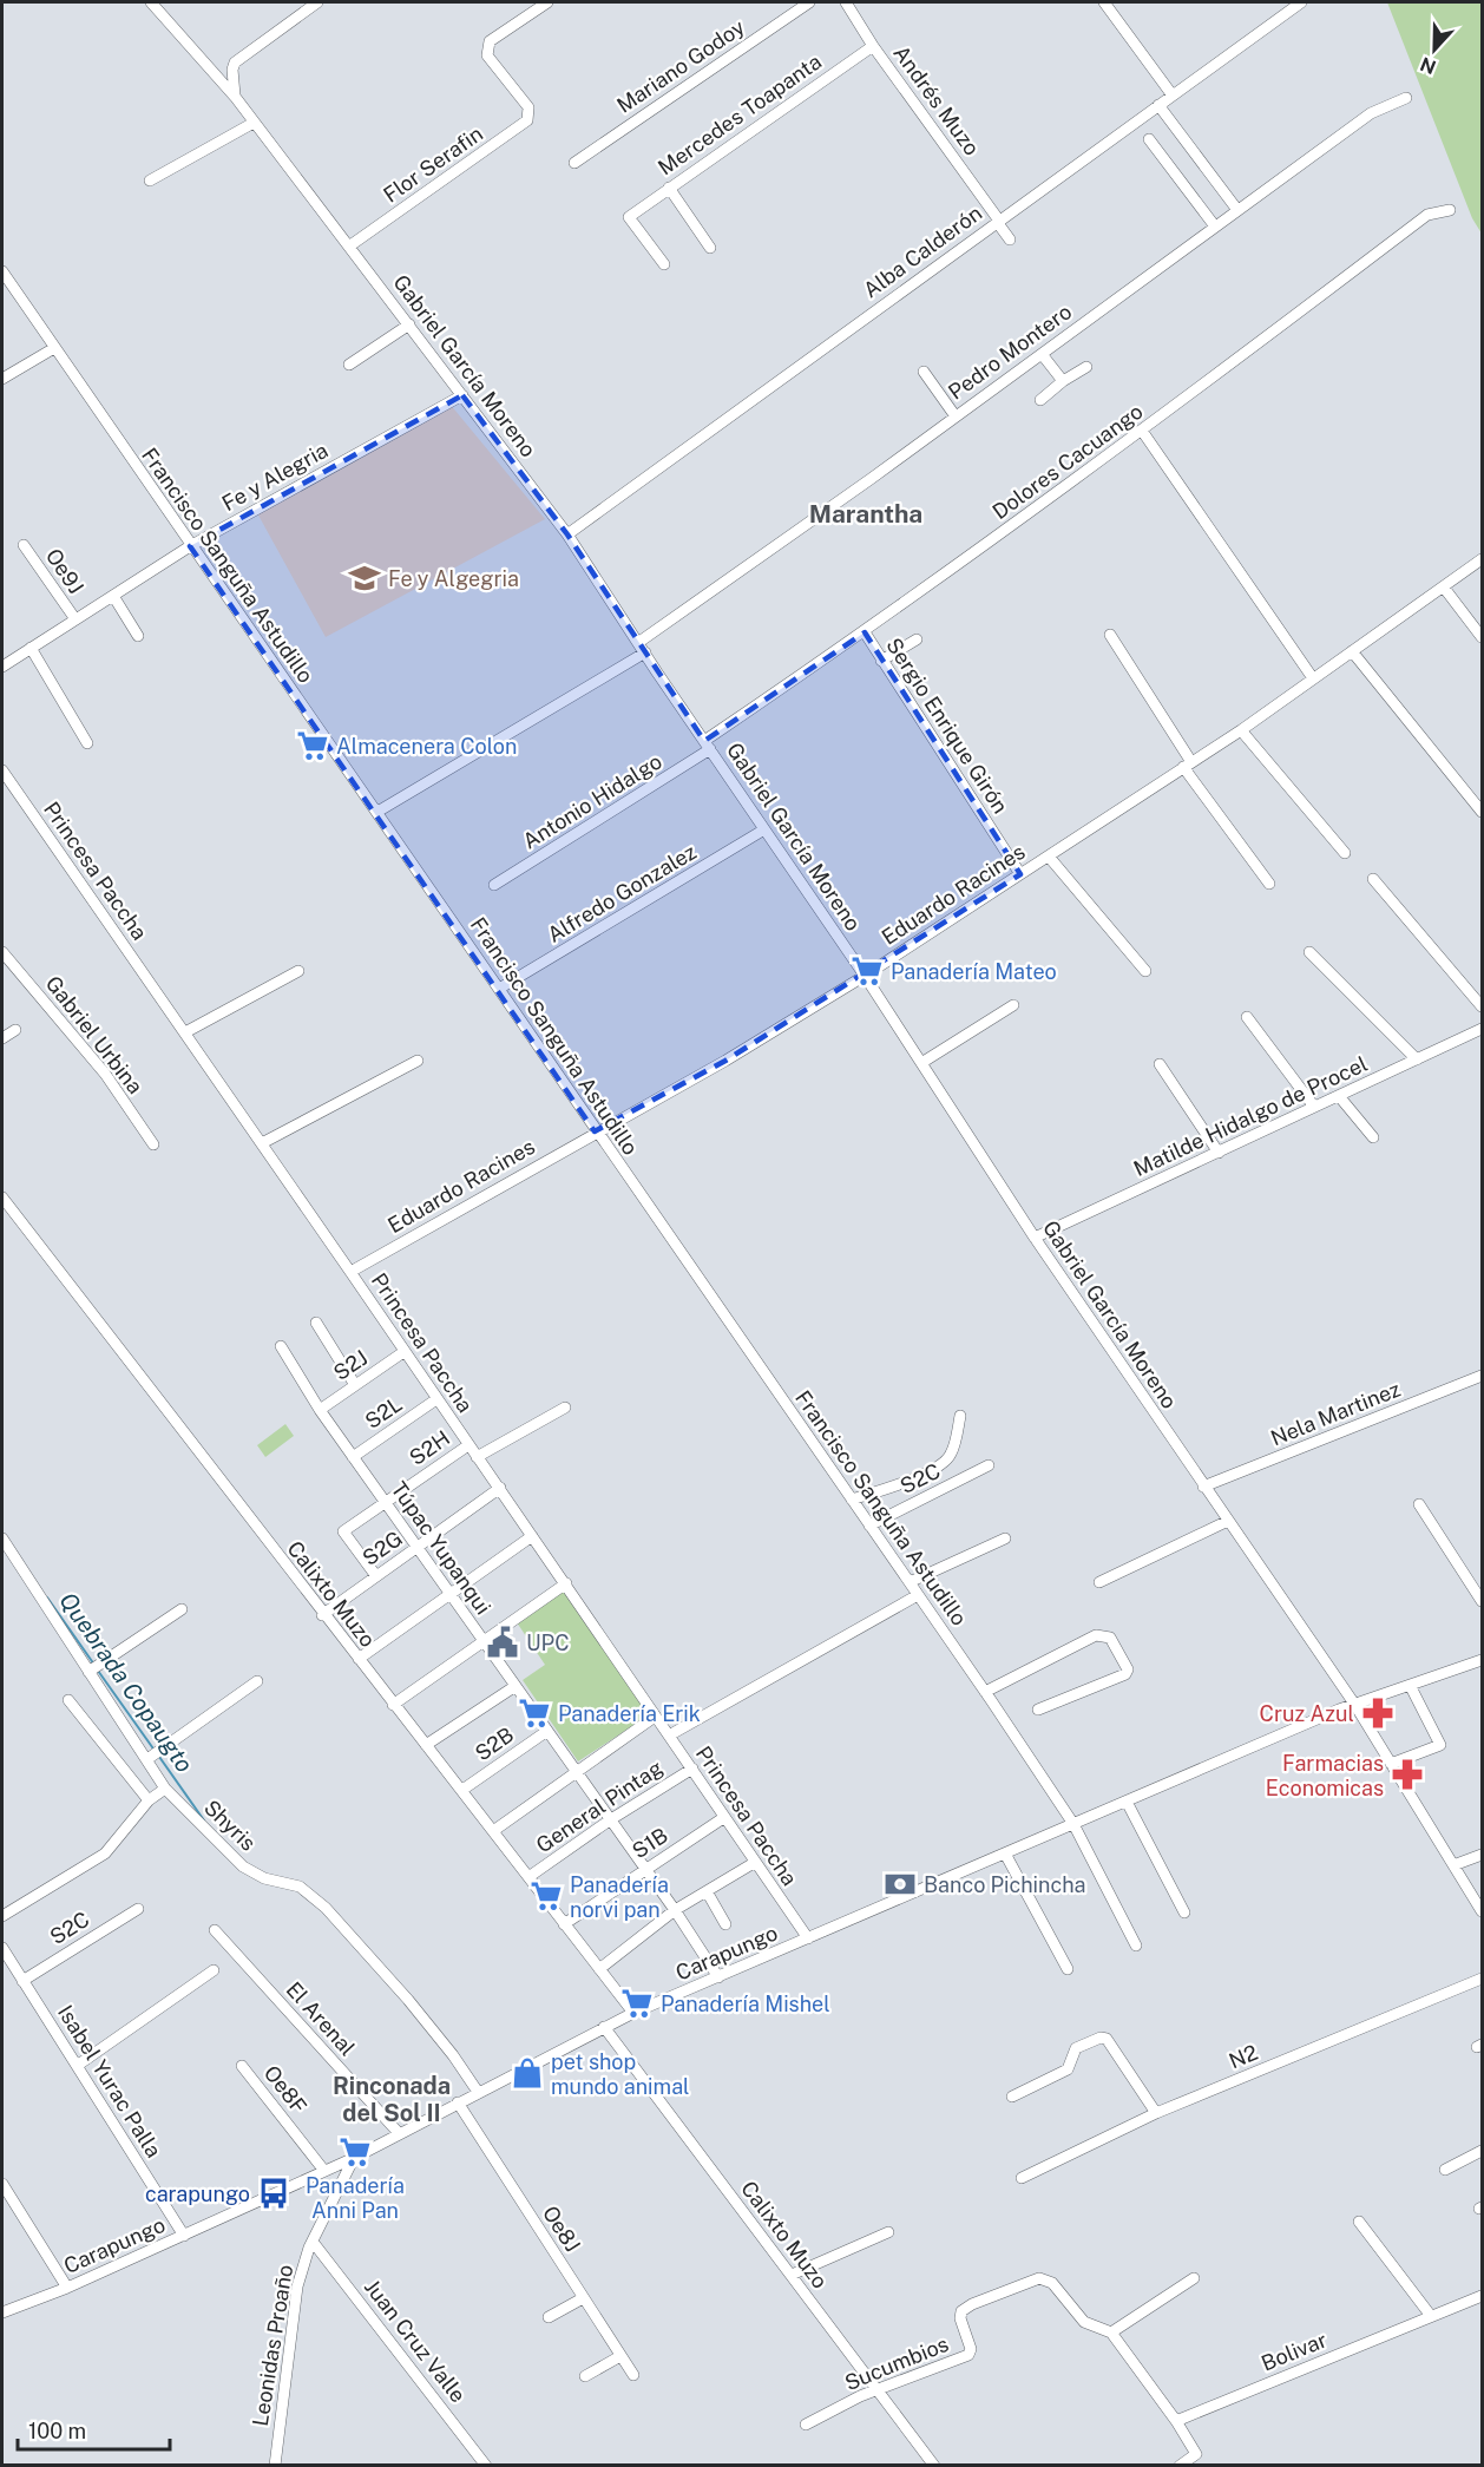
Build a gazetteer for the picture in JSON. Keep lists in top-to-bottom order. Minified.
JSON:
{"streets":{"street":["Mariano Godoy","Andrés Muzo","Mercedes Toapanta","Flor Serafin","Alba Calderón","Pedro Montero","Gabriel García Moreno","Dolores Cacuango","Fe y Alegria","Francisco Sanguña Astudillo","Oe9J","Sergio Enrique Girón","Antonio Hidalgo","Princesa Paccha","Alfredo Gonzalez","Eduardo Racines","Gabriel Urbina","Matilde Hidalgo de Procel","S2J","S2L","Nela Martinez","S2H","S2C","S2G","Túpac Yupanqui","Calixto Muzo","S2B","General Pintag","Shyris","S1B","Carapungo","El Arenal","N2","Isabel Yurac Palla","Oe8F","Oe8J","Juan Cruz Valle","Leonidas Proaño","Bolivar","Sucumbios"]},"crossings":[["Andrés Muzo","Mercedes Toapanta"],["Andrés Muzo","Alba Calderón"],["Flor Serafin","Gabriel García Moreno"],["Alba Calderón","Gabriel García Moreno"],["Pedro Montero","Gabriel García Moreno"],["Gabriel García Moreno","Dolores Cacuango"],["Gabriel García Moreno","Fe y Alegria"],["Gabriel García Moreno","Antonio Hidalgo"],["Gabriel García Moreno","Alfredo Gonzalez"],["Gabriel García Moreno","Eduardo Racines"],["Gabriel García Moreno","Matilde Hidalgo de Procel"],["Gabriel García Moreno","Nela Martinez"],["Gabriel García Moreno","Carapungo"],["Dolores Cacuango","Sergio Enrique Girón"],["Dolores Cacuango","Antonio Hidalgo"],["Fe y Alegria","Francisco Sanguña Astudillo"],["Fe y Alegria","Oe9J"],["Francisco Sanguña Astudillo","Alfredo Gonzalez"],["Francisco Sanguña Astudillo","Eduardo Racines"],["Francisco Sanguña Astudillo","S2C"],["Francisco Sanguña Astudillo","Carapungo"],["Sergio Enrique Girón","Eduardo Racines"],["Princesa Paccha","Eduardo Racines"],["Princesa Paccha","S2J"],["Princesa Paccha","S2L"],["Princesa Paccha","S2H"],["Princesa Paccha","S2G"],["Princesa Paccha","General Pintag"],["Princesa Paccha","S1B"],["Princesa Paccha","Carapungo"],["S2J","Túpac Yupanqui"],["S2L","Túpac Yupanqui"],["S2H","S2G"],["S2H","Túpac Yupanqui"],["S2C","Isabel Yurac Palla"],["S2G","Túpac Yupanqui"],["S2G","Calixto Muzo"],["Túpac Yupanqui","S2B"],["Túpac Yupanqui","General Pintag"],["Túpac Yupanqui","S1B"],["Túpac Yupanqui","Carapungo"],["Calixto Muzo","S2B"],["Calixto Muzo","General Pintag"],["Calixto Muzo","S1B"],["Calixto Muzo","Carapungo"],["Calixto Muzo","Sucumbios"],["Shyris","Carapungo"],["Carapungo","El Arenal"],["Carapungo","Isabel Yurac Palla"],["Carapungo","Oe8F"],["Carapungo","Oe8J"],["Carapungo","Leonidas Proaño"],["Juan Cruz Valle","Leonidas Proaño"],["Bolivar","Sucumbios"]],"districts":["Marantha","Rinconada del Sol II"],"water":["Quebrada Copaugto"],"places":{"school or university":["Fe y Algegria"],"supermarket":["Almacenera Colon","Panadería Mateo","Panadería Erik","Panadería norvi pan","Panadería Mishel","Panadería Anni Pan"],"public building":["UPC"],"pharmacy":["Cruz Azul","Farmacias Economicas"],"bank":["Banco Pichincha"],"shop":["pet shop mundo animal"],"bus stop":["carapungo"]},"scale_bar":"100 m","north":"bottom"}
